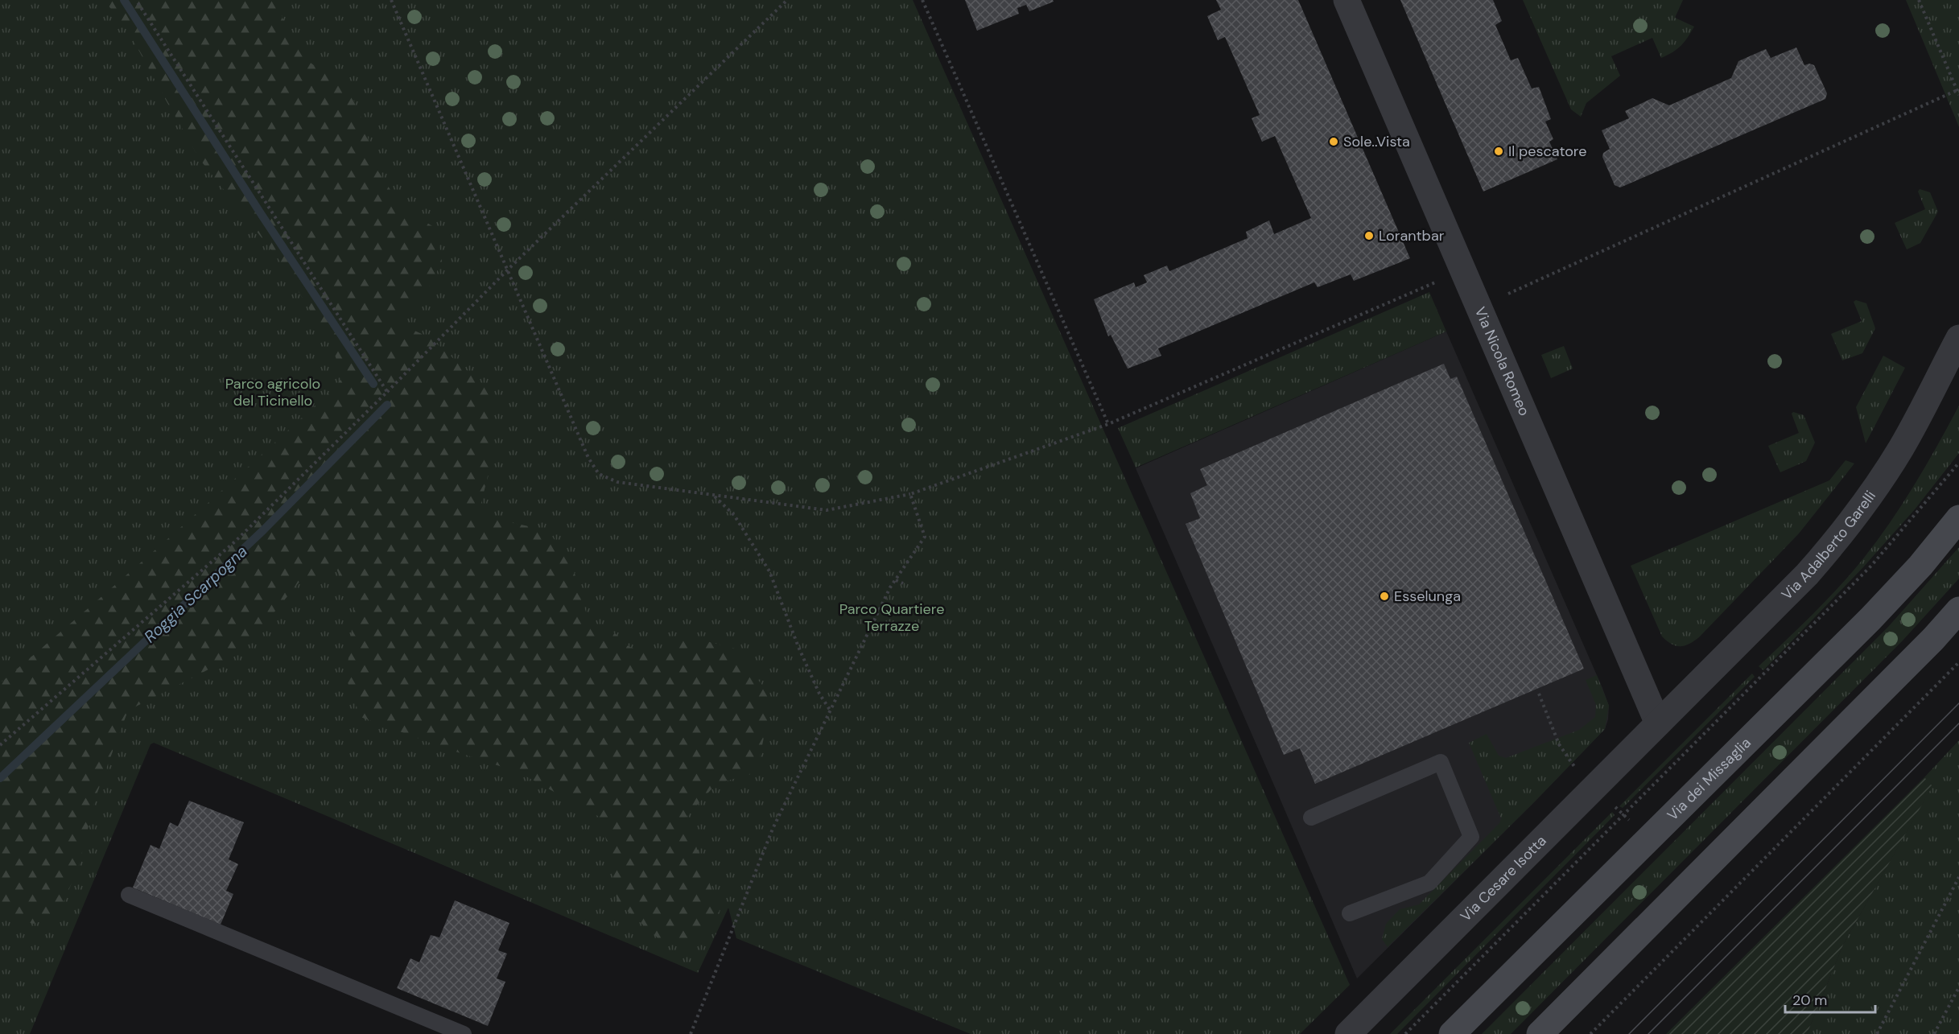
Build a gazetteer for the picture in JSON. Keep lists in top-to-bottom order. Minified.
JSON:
{"streets":{"main road":["Via dei Missaglia"],"street":["Via Nicola Romeo","Via Adalberto Garelli","Via Cesare Isotta"]},"crossings":[["Via Nicola Romeo","Via Adalberto Garelli"],["Via Nicola Romeo","Via Cesare Isotta"],["Via Adalberto Garelli","Via Cesare Isotta"]],"water":["Roggia Scarpogna"],"parks":["Parco agricolo del Ticinello","Parco Quartiere Terrazze"],"places":["Sole..Vista","Il pescatore","Lorantbar","Esselunga"],"scale_bar":"20 m"}
